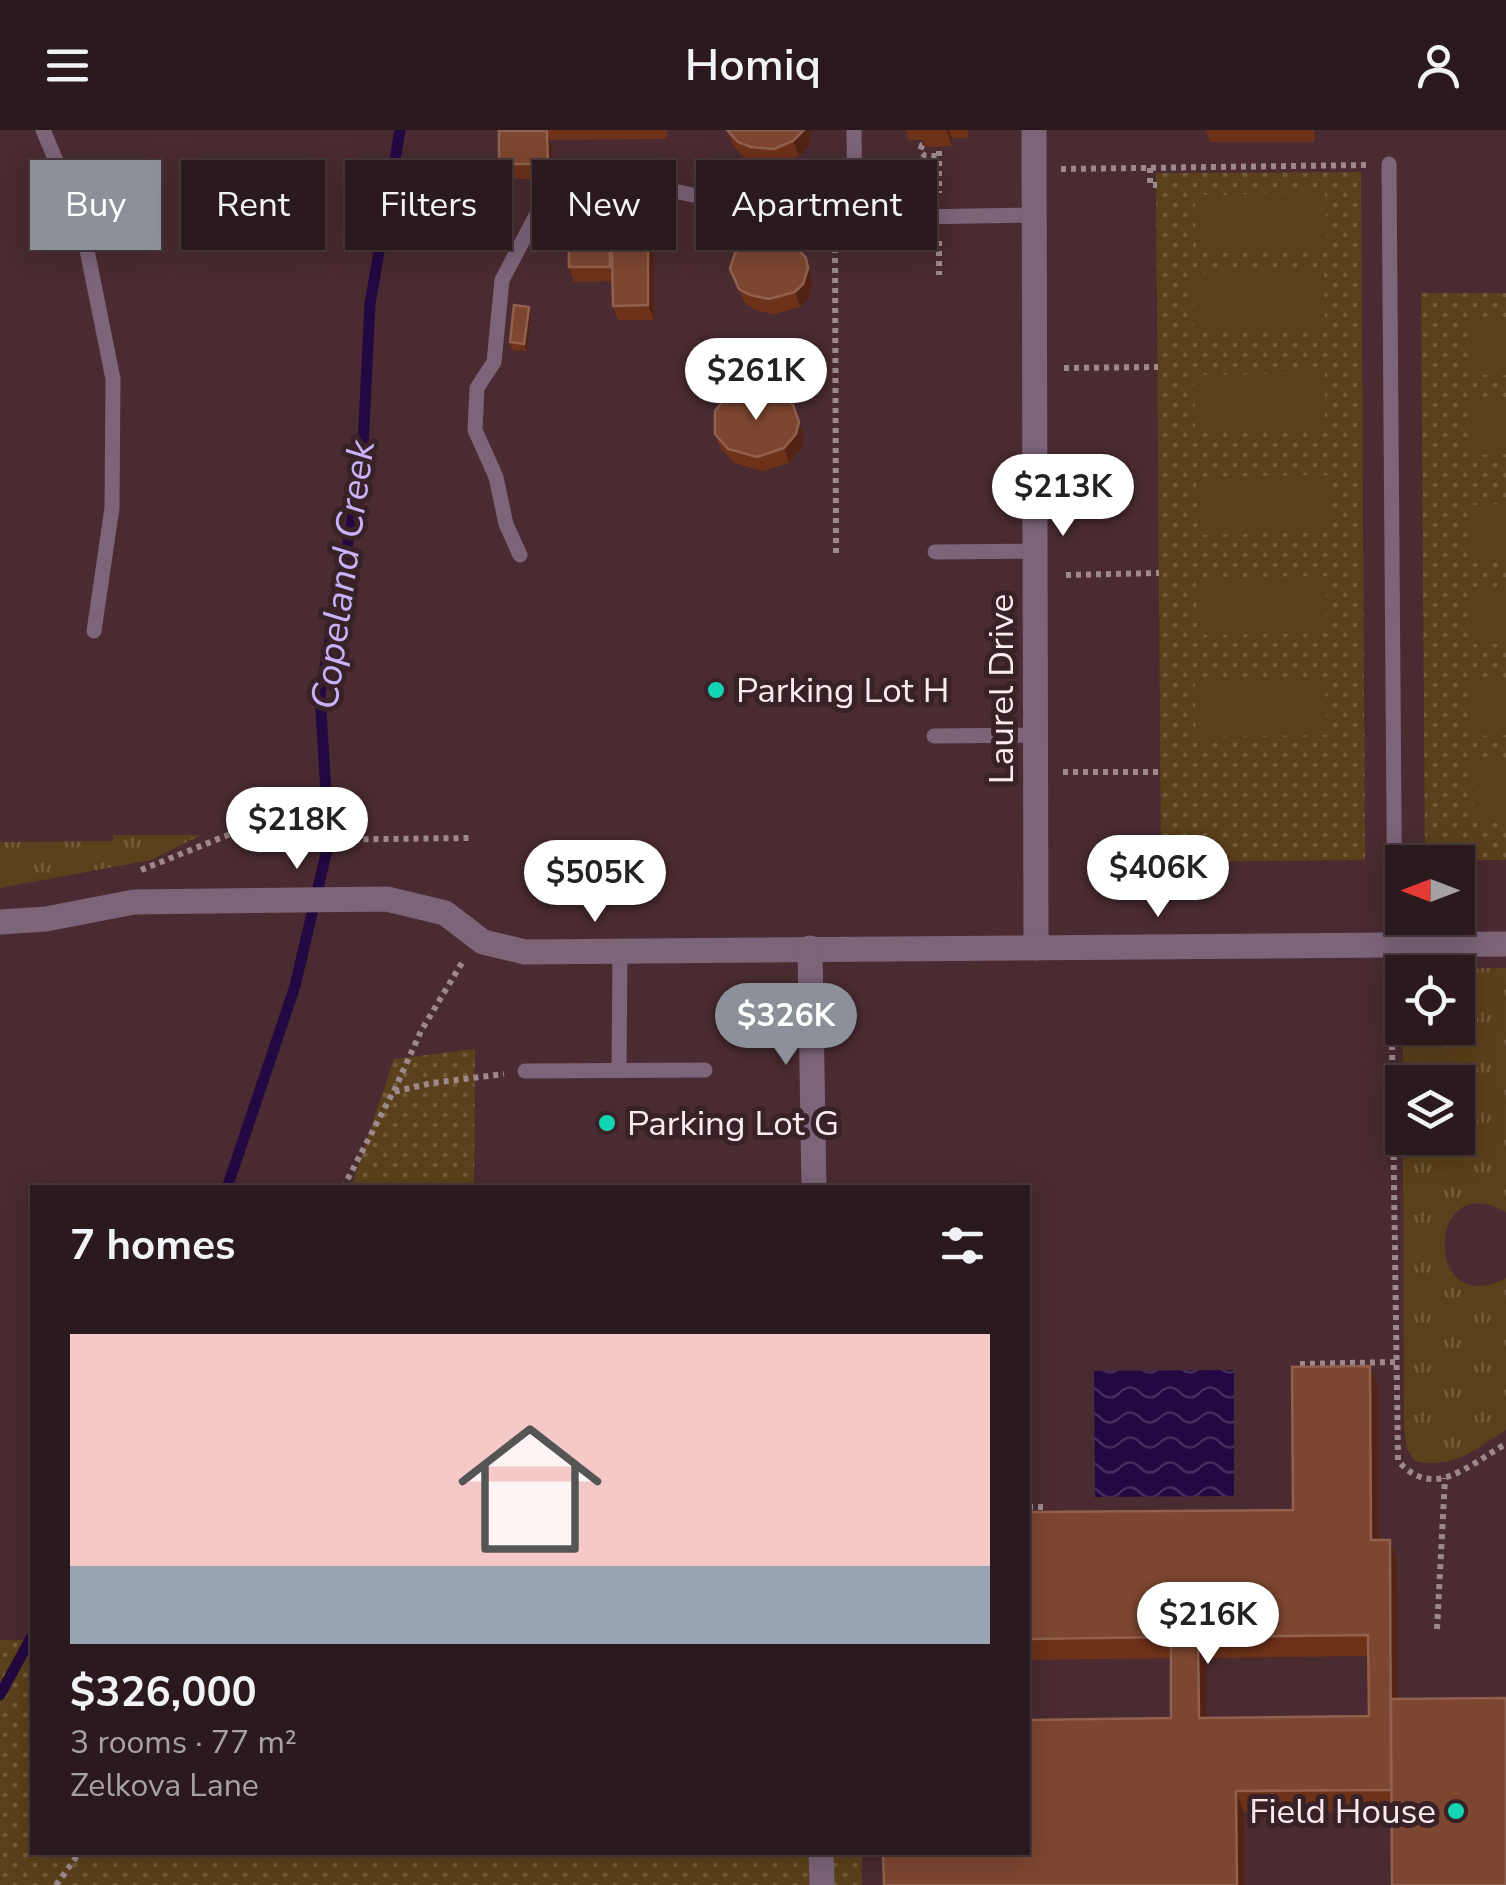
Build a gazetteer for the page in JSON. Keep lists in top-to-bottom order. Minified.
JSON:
{"streets":{"street":["Laurel Drive"]},"water":["Copeland Creek"],"places":["Parking Lot H","Parking Lot G","Field House"],"north":"left","page":{"header":"Homiq","chip":["Buy","Rent","Filters","New","Apartment"],"price":["$261K","$213K","$218K","$406K","$505K","$326K","$216K"],"heading":"7 homes","list":[{"name":"$326,000","note":"3 rooms · 77 m² · Zelkova Lane"}]}}
